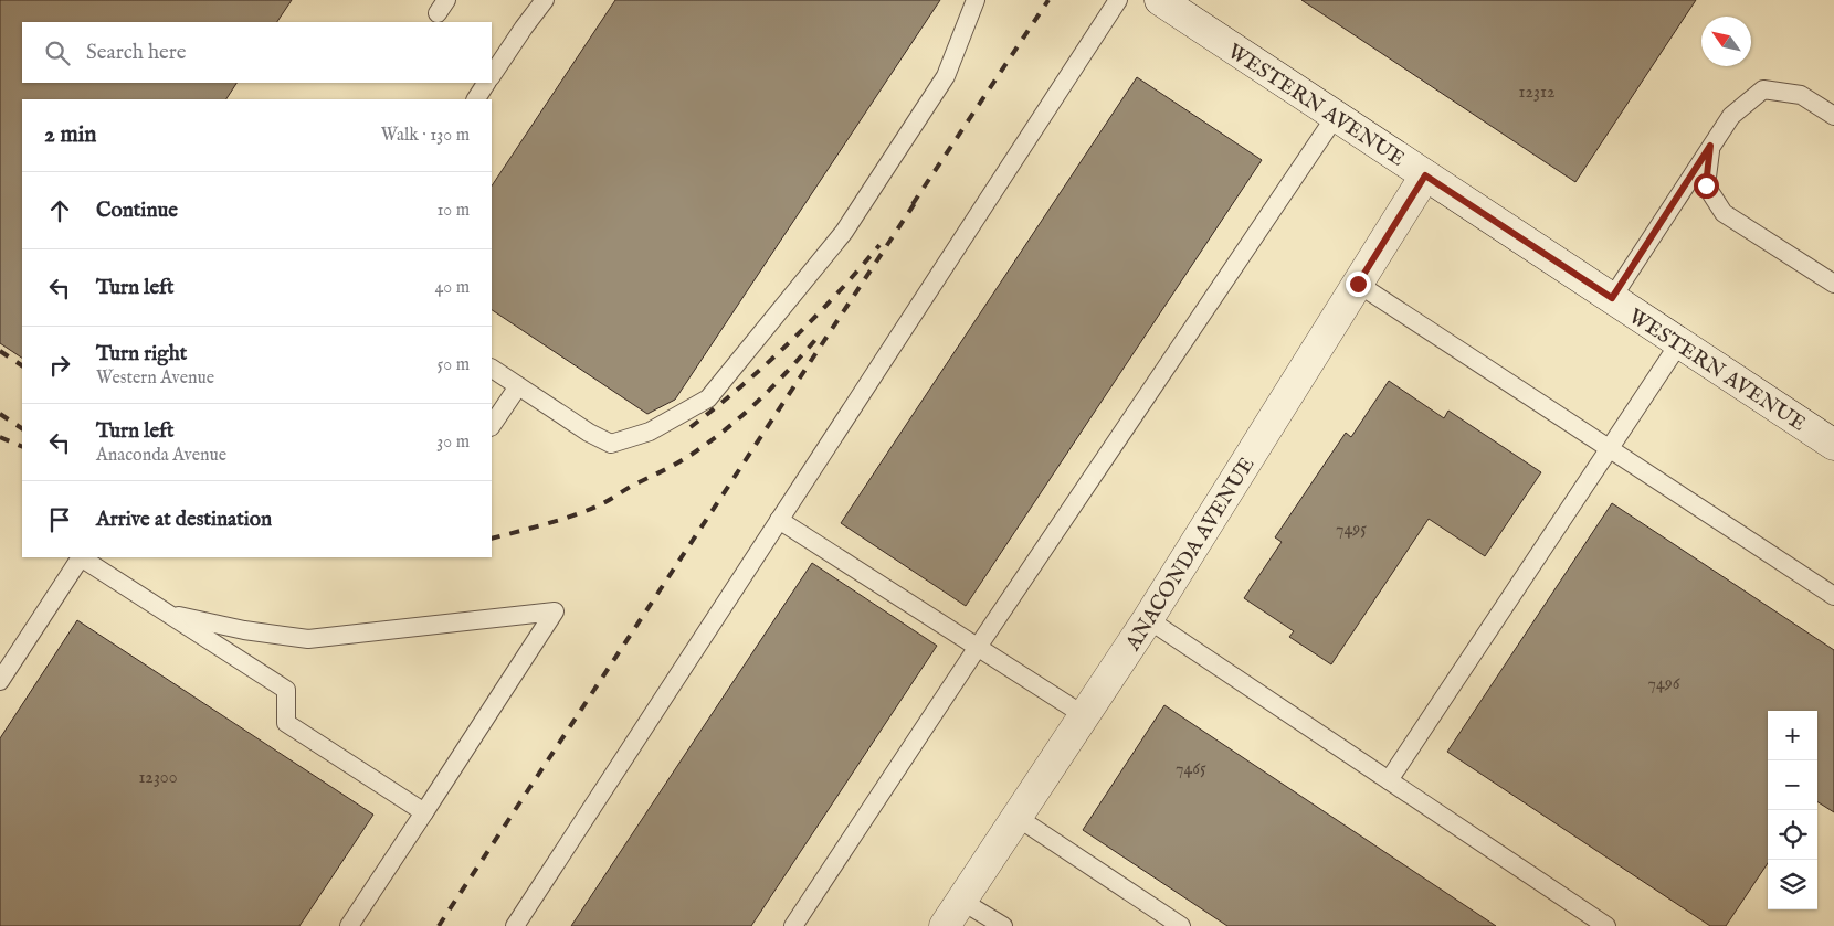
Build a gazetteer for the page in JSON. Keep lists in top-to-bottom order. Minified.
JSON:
{"streets":{"street":["WESTERN AVENUE","ANACONDA AVENUE"]},"crossings":[["WESTERN AVENUE","ANACONDA AVENUE"]],"house_numbers":["12312","7495","7496","7465","12300"],"north":"top left","page":{"search":"Search here","heading":["2 min","Walk · 130 m"],"list":[["Continue","10 m"],["Turn left","40 m"],["Turn right","Western Avenue","50 m"],["Turn left","Anaconda Avenue","30 m"],"Arrive at destination"],"map_buttons":["+","−"]}}
